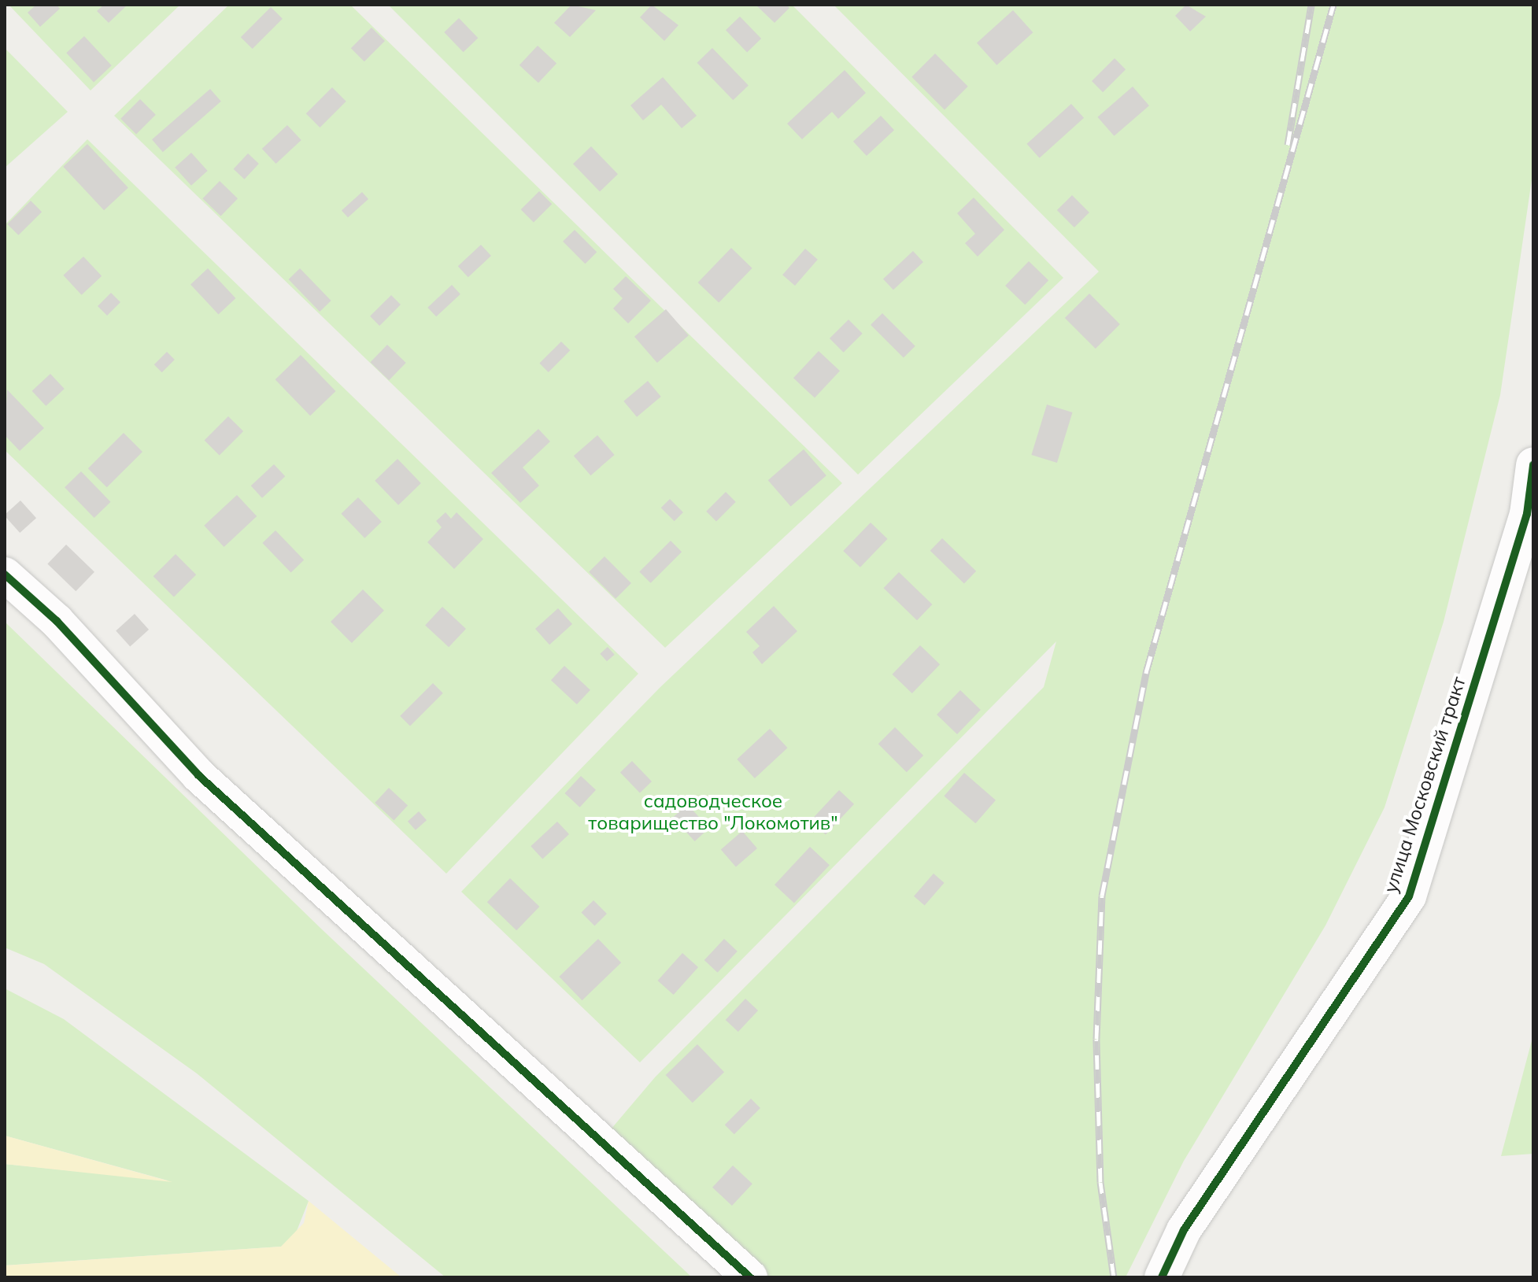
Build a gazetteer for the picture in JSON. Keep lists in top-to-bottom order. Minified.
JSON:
{"streets":{"street":["улица Московский тракт"]},"parks":["садоводческое товарищество \"Локомотив\""]}
